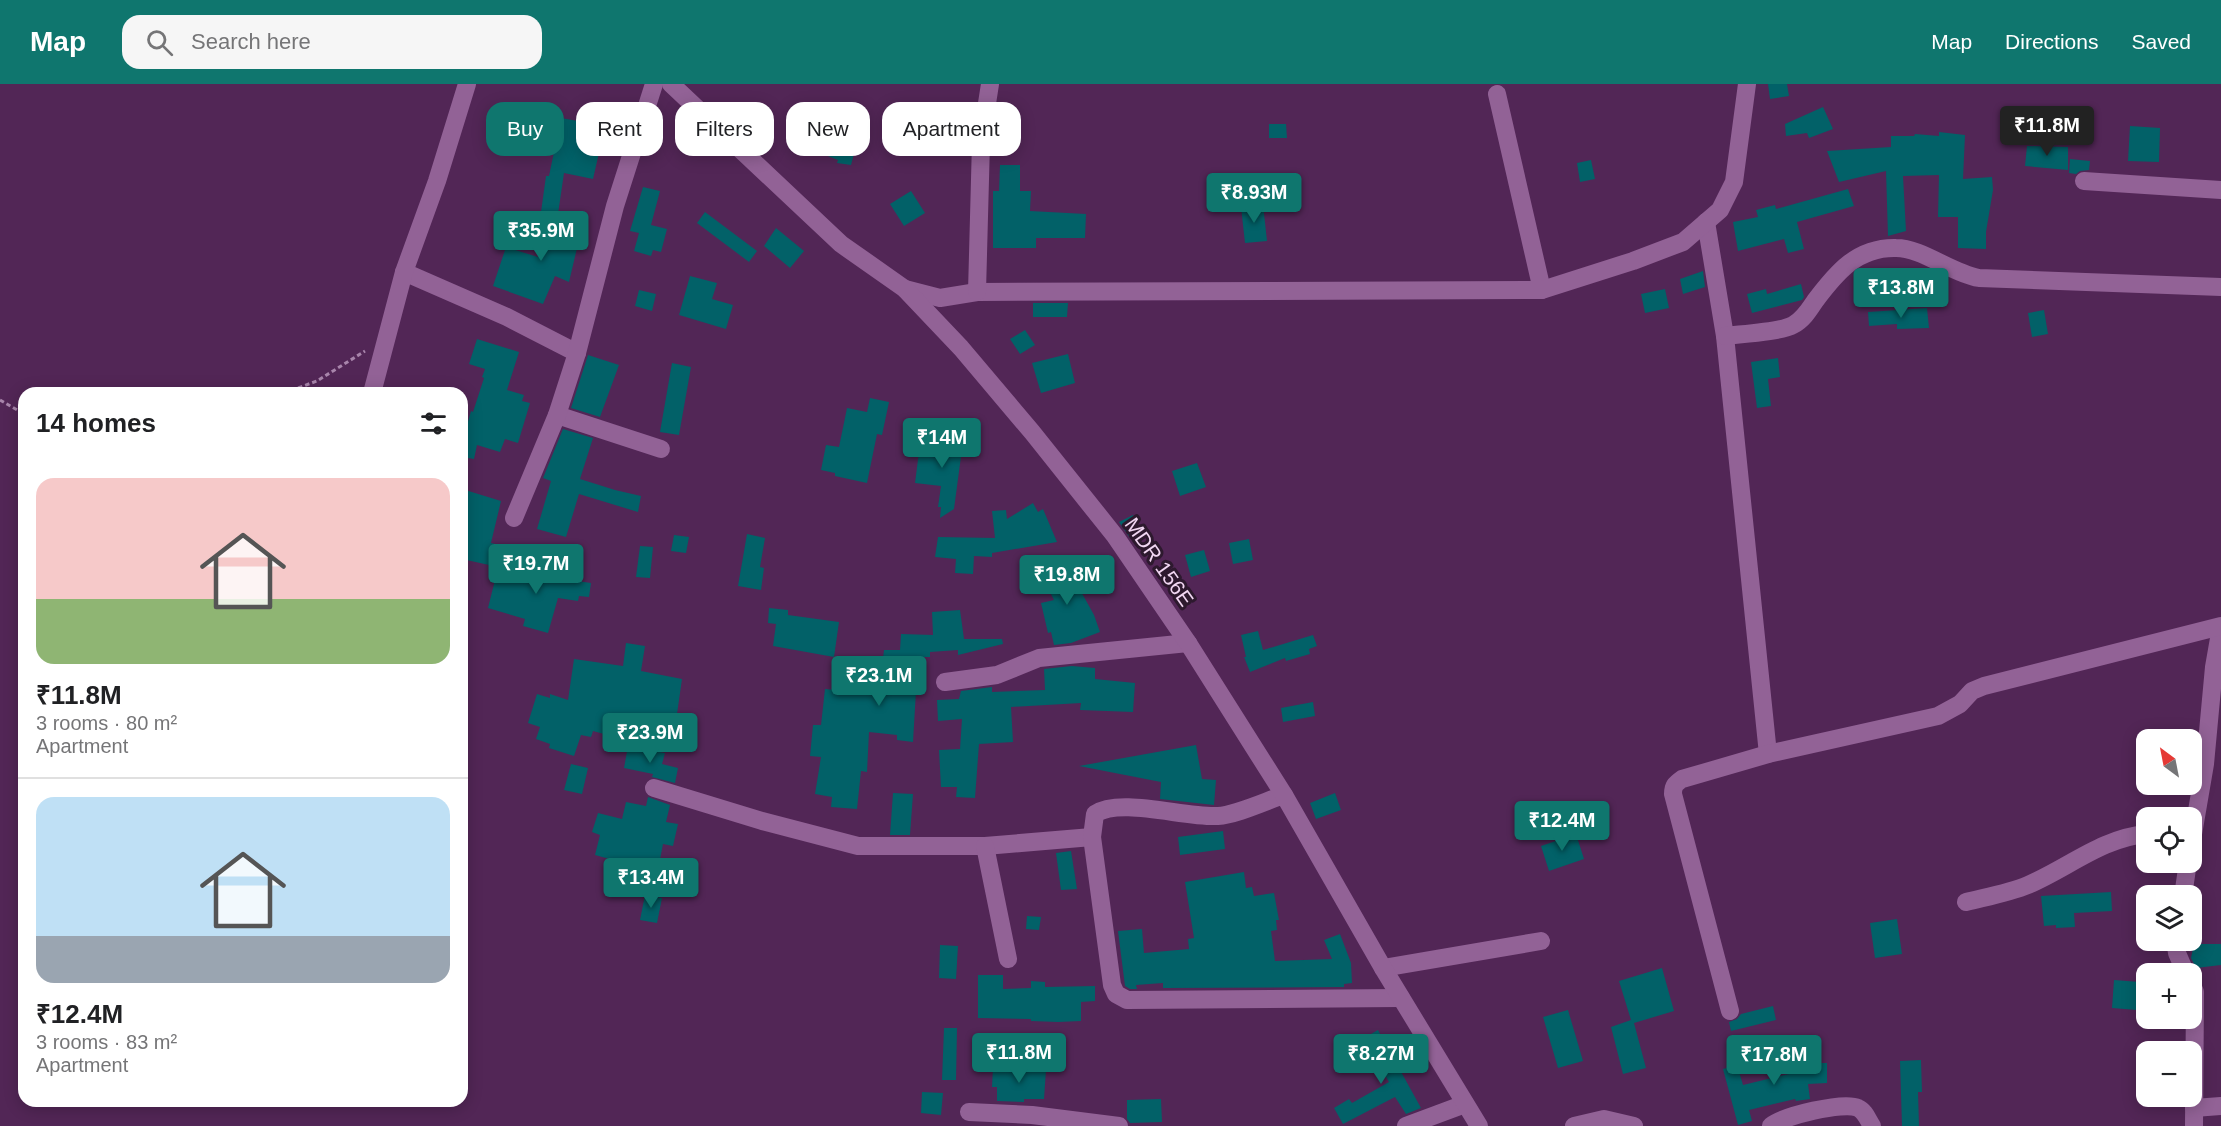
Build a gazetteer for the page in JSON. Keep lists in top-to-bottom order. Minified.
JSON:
{"streets":{"street":["MDR 156E"]},"north":"top left","page":{"header":"Map","search":"Search here","nav":["Map","Directions","Saved"],"chip":["Buy","Rent","Filters","New","Apartment"],"price":["₹11.8M","₹8.93M","₹35.9M","₹13.8M","₹14M","₹19.7M","₹19.8M","₹23.1M","₹23.9M","₹12.4M","₹13.4M","₹11.8M","₹8.27M","₹17.8M"],"heading":"14 homes","list":[{"name":"₹11.8M","note":"3 rooms · 80 m² · Apartment"},{"name":"₹12.4M","note":"3 rooms · 83 m² · Apartment"}],"map_buttons":["+","−"]}}
